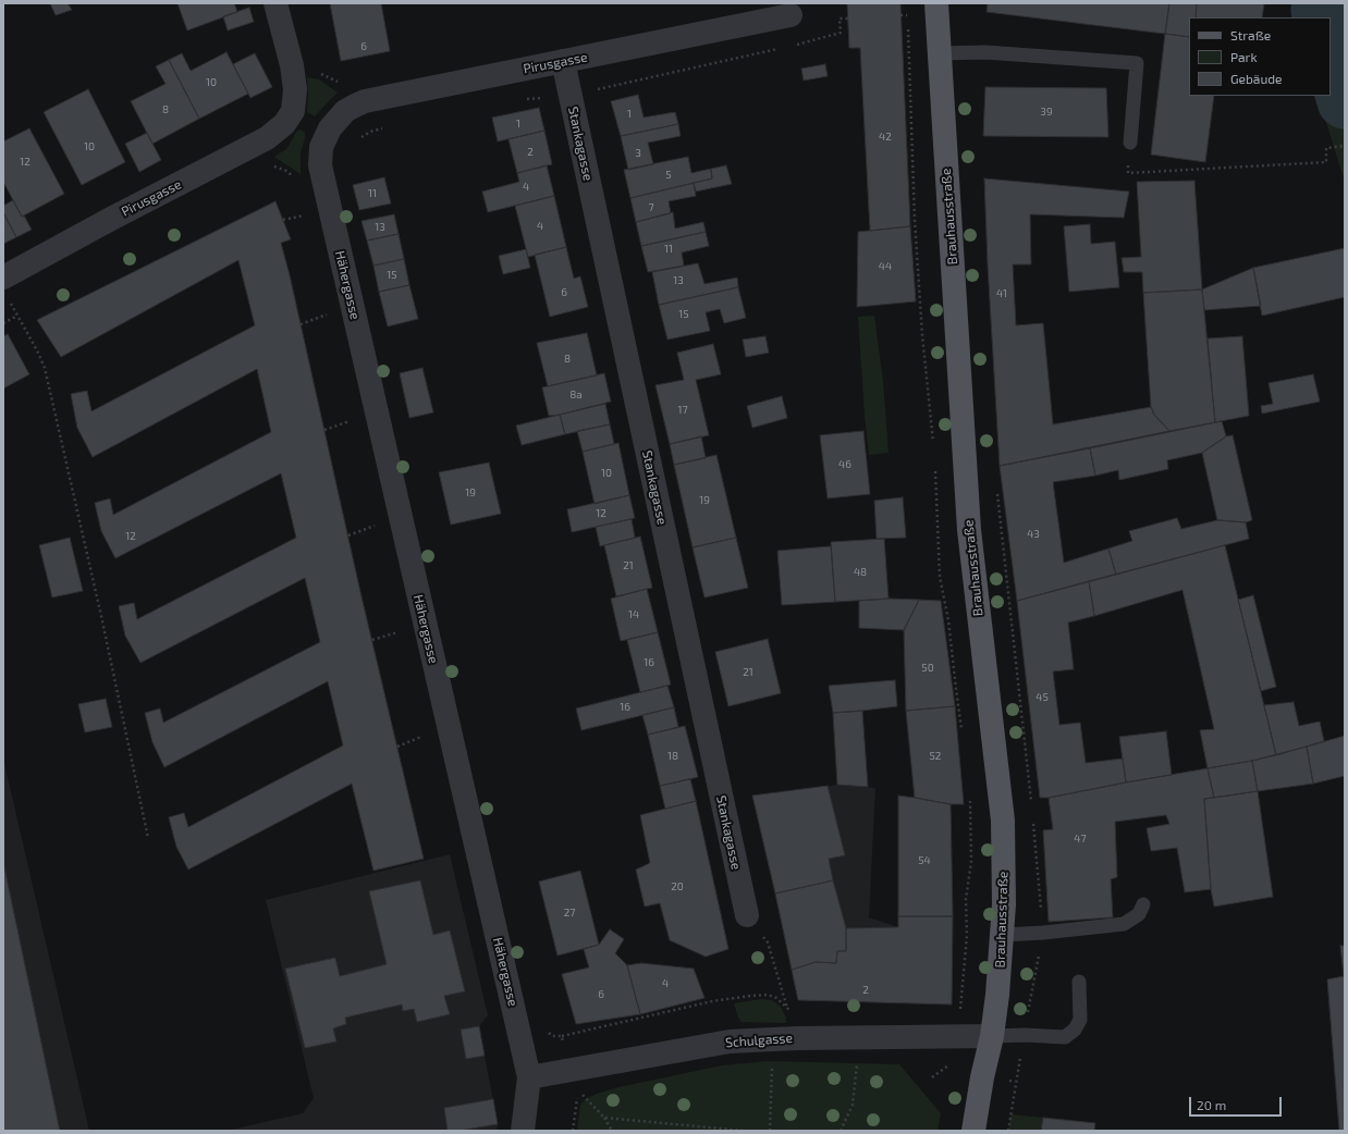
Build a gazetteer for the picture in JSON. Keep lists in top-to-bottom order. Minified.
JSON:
{"streets":{"main road":["Brauhausstraße"],"street":["Pirusgasse","Stankagasse","Hähergasse","Schulgasse"]},"crossings":[["Pirusgasse","Stankagasse"],["Pirusgasse","Hähergasse"],["Brauhausstraße","Schulgasse"],["Hähergasse","Schulgasse"]],"house_numbers":["6","10","8","39","1","1","42","10","2","3","12","5","4","11","7","4","13","11","44","15","13","6","41","15","8","8a","17","46","10","19","19","12","43","12","21","48","14","16","50","21","45","16","18","52","47","54","20","27","4","2","6"],"legend":["Straße","Park","Gebäude"],"scale_bar":"20 m"}
